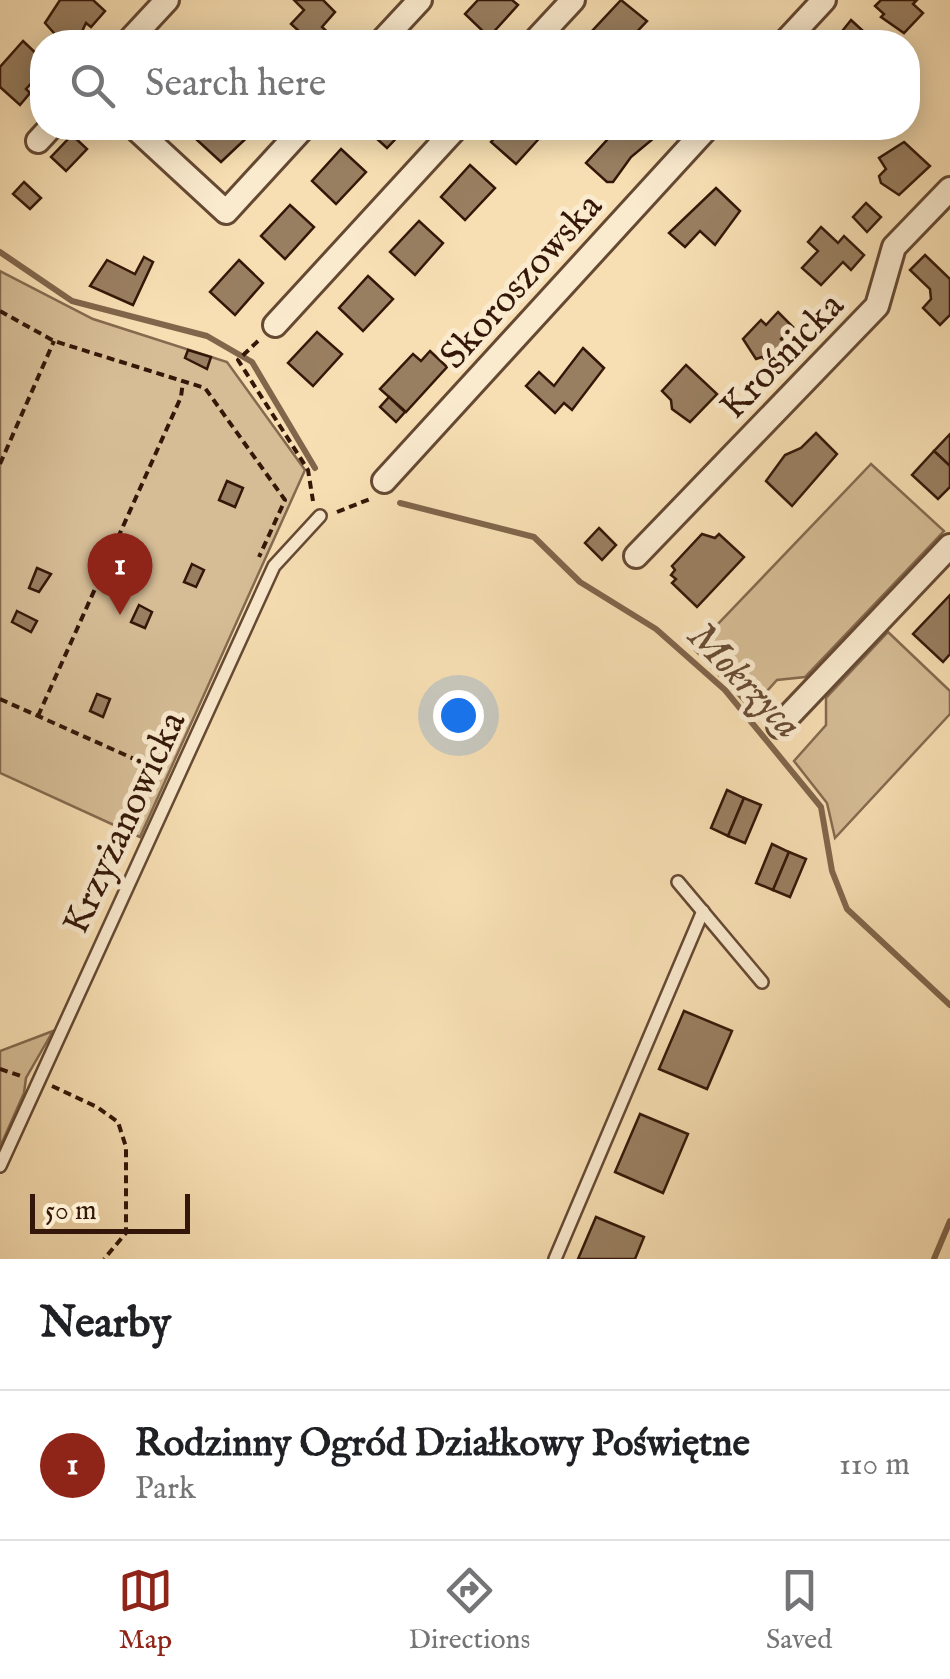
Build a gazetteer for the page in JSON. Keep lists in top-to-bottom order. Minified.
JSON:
{"streets":{"street":["Skoroszowska","Krośnicka"],"lane":["Krzyżanowicka"]},"water":["Mokrzyca"],"scale_bar":"50 m","page":{"search":"Search here","pins":"1","scale":"50 m","heading":"Nearby","list":[{"mark":"1","name":"Rodzinny Ogród Działkowy Poświętne","note":"Park","value":"110 m"}],"nav":["Map","Directions","Saved"]}}
